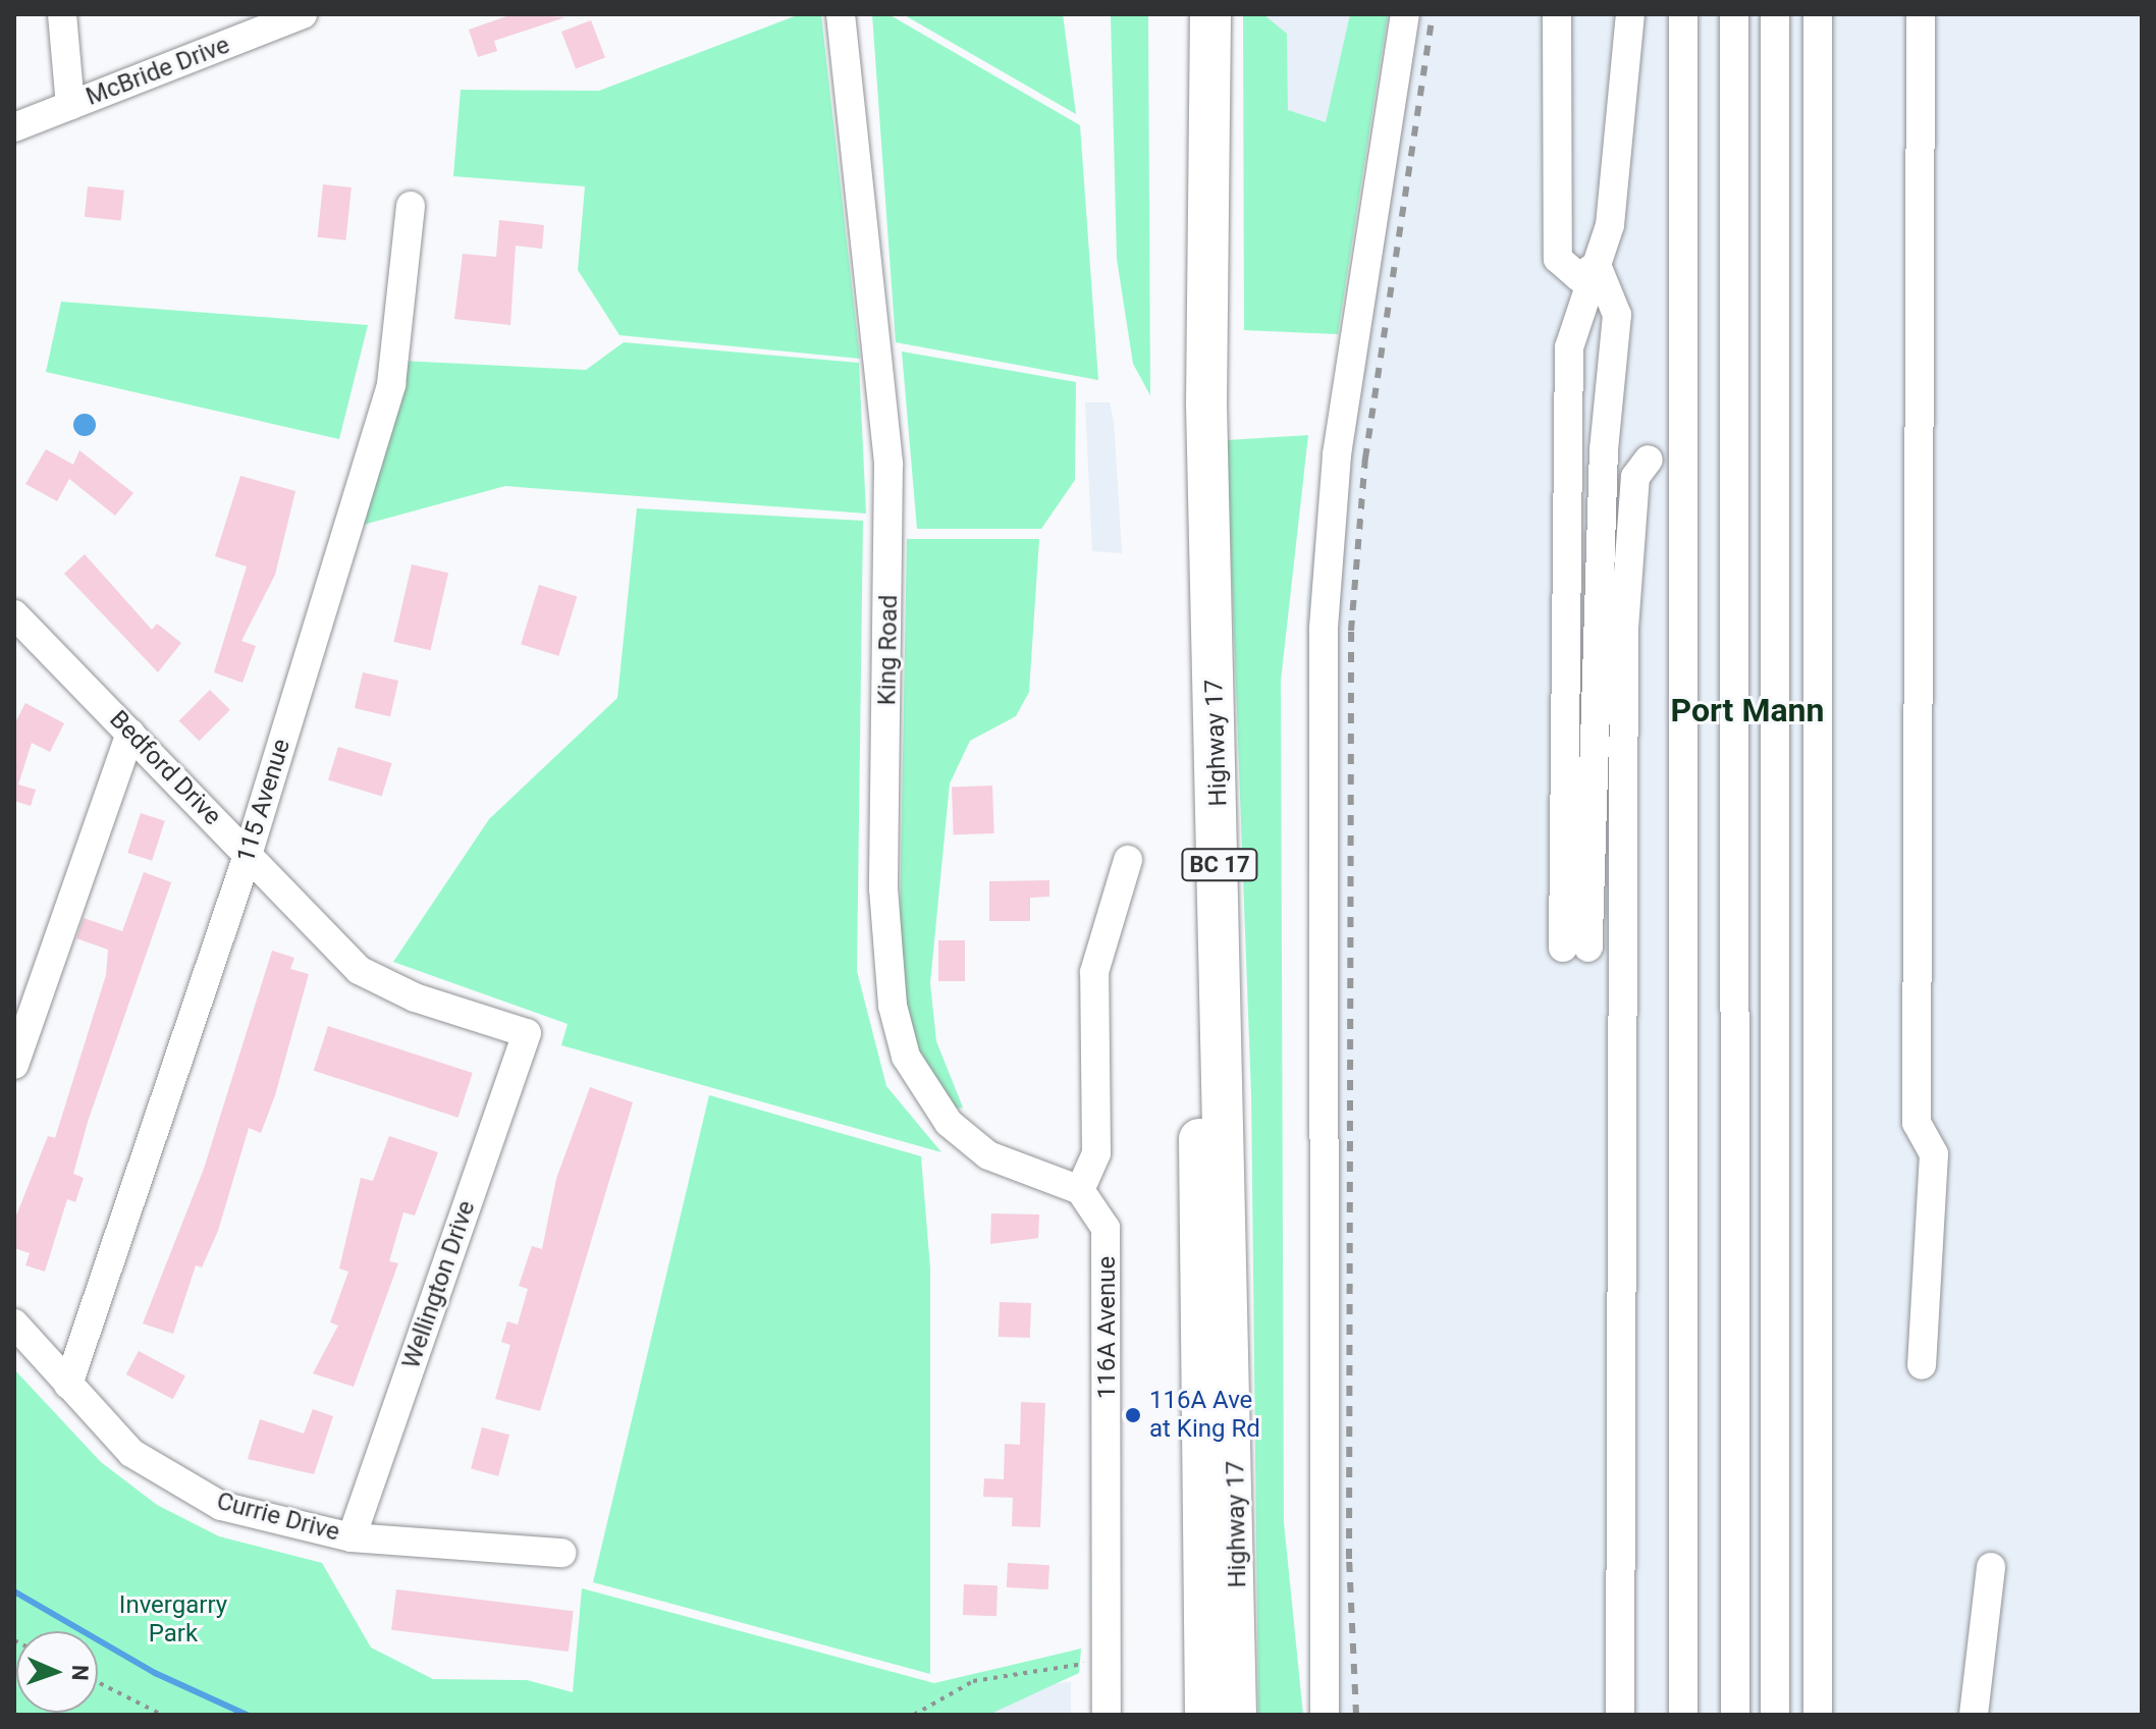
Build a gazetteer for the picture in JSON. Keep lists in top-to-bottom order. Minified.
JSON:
{"streets":{"highway":["Highway 17","BC 17"],"street":["McBride Drive","King Road","Bedford Drive","115 Avenue","Wellington Drive","116A Avenue","Currie Drive"]},"crossings":[["King Road","116A Avenue"],["Bedford Drive","115 Avenue"],["Bedford Drive","Wellington Drive"],["115 Avenue","Currie Drive"],["Wellington Drive","Currie Drive"]],"districts":["Port Mann"],"parks":["Invergarry Park"],"places":["116A Ave at King Rd"],"north":"right"}
